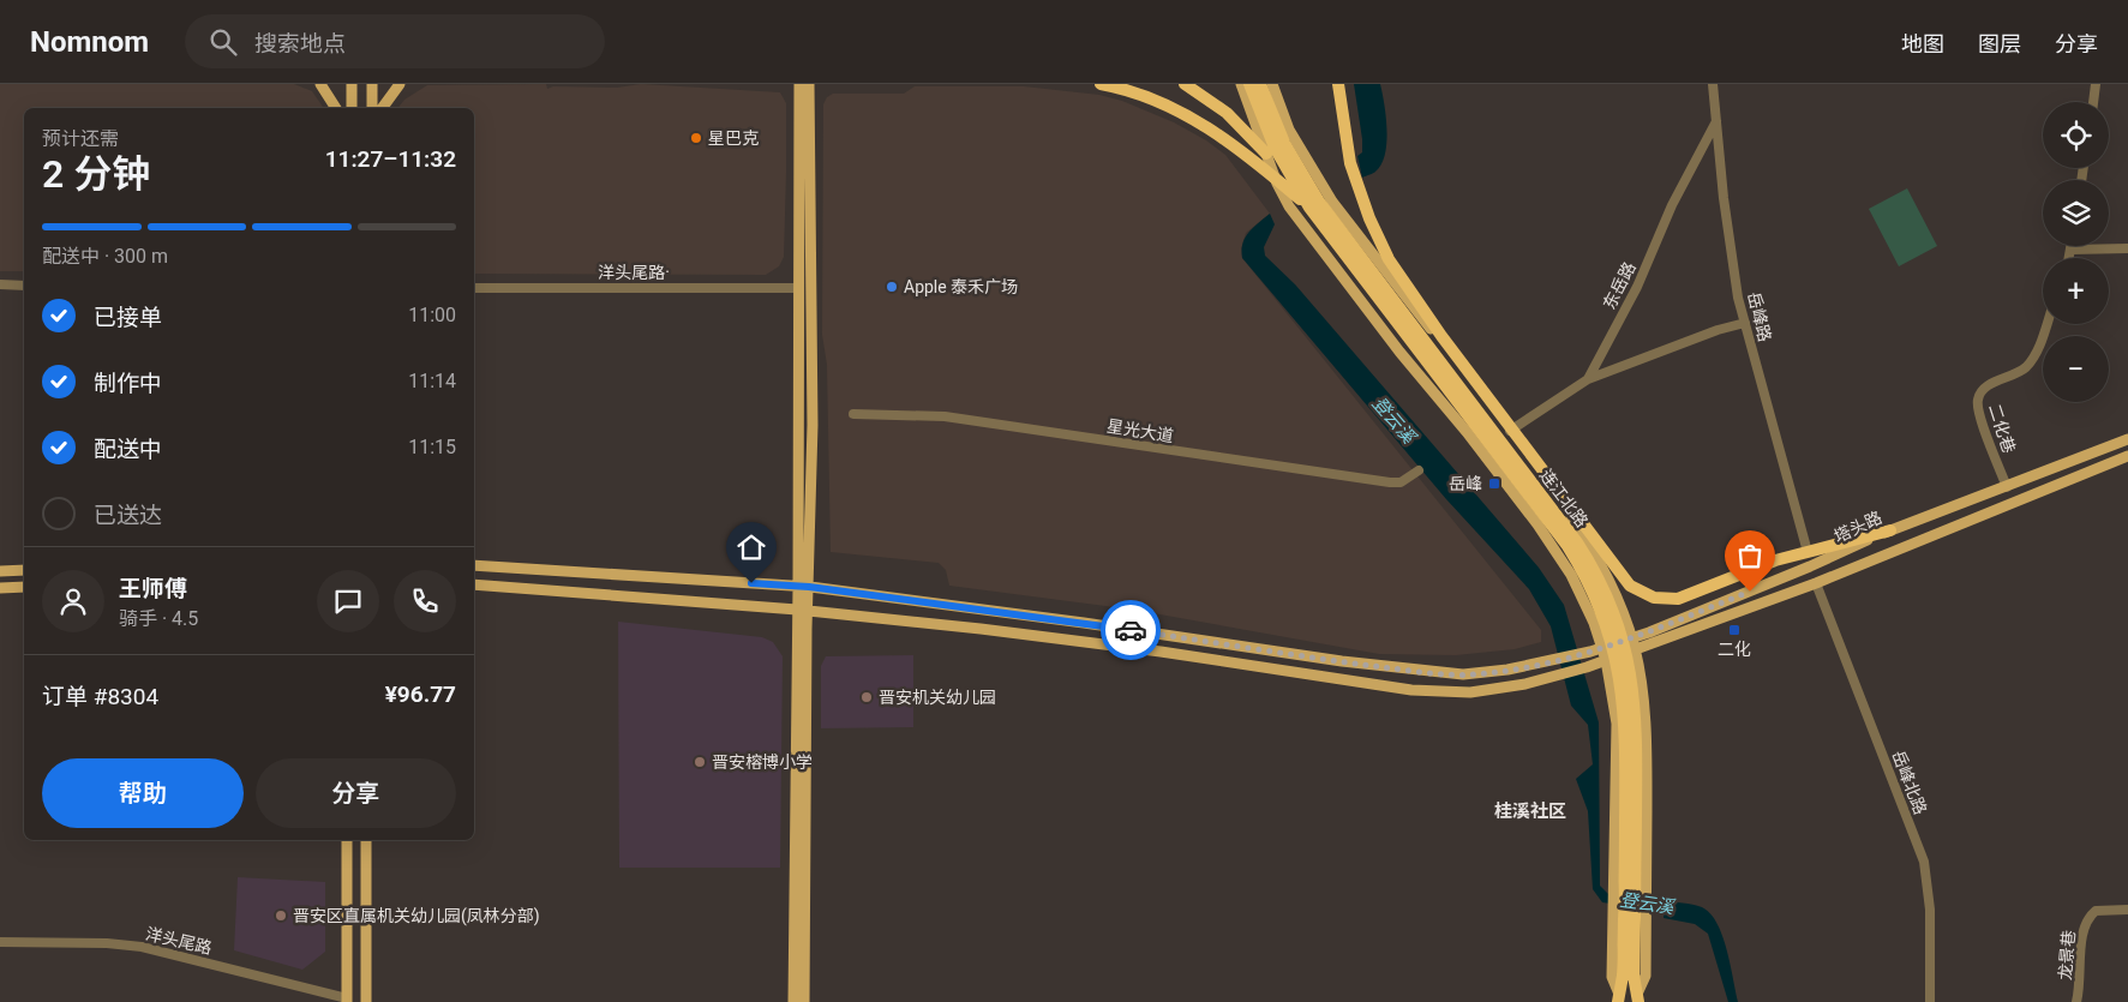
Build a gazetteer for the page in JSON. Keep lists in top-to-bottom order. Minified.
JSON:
{"streets":{"highway":["连江北路"],"main road":["塔头路"],"street":["洋头尾路·","东岳路","岳峰路","二化巷","星光大道","岳峰北路","洋头尾路","龙景巷"]},"crossings":[["东岳路","岳峰路"],["二化巷","塔头路"]],"districts":["桂溪社区"],"water":["登云溪"],"places":{"other":["星巴克","Apple 泰禾广场","晋安机关幼儿园","晋安榕博小学","晋安区直属机关幼儿园(凤林分部)"],"transit":["岳峰","二化"]},"page":{"header":"Nomnom","search":"搜索地点","nav":["地图","图层","分享"],"map_buttons":["+","−"],"heading":["2 分钟","预计还需","11:27–11:32"],"panel":["王师傅","骑手 · 4.5","订单 #8304","¥96.77"],"bar":"配送中 · 300 m","list":[["已接单","11:00"],["制作中","11:14"],["配送中","11:15"],"已送达"],"buttons":["帮助","分享"]}}
